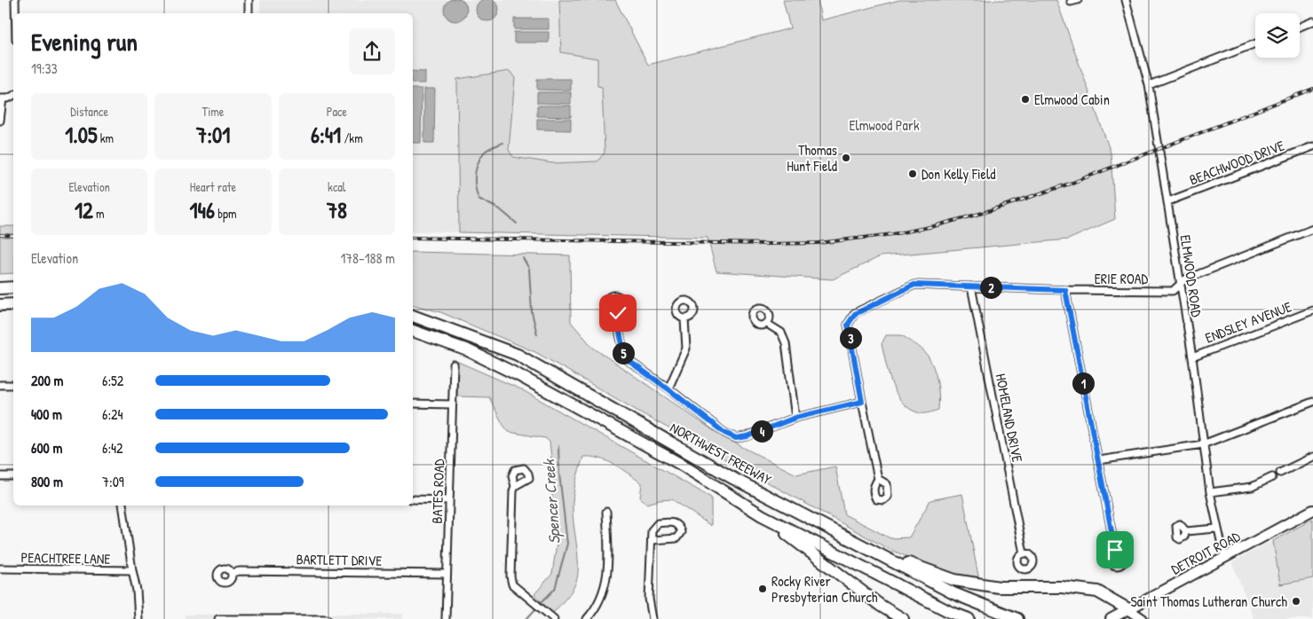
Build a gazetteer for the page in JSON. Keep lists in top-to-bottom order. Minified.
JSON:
{"streets":{"highway":["NORTHWEST FREEWAY"],"main road":["DETROIT ROAD"],"street":["BEACHWOOD DRIVE","ELMWOOD ROAD","ERIE ROAD","ENDSLEY AVENUE","HOMELAND DRIVE","BATES ROAD","PEACHTREE LANE","BARTLETT DRIVE"]},"crossings":[["BEACHWOOD DRIVE","ELMWOOD ROAD"],["ELMWOOD ROAD","ERIE ROAD"],["ELMWOOD ROAD","ENDSLEY AVENUE"],["ELMWOOD ROAD","DETROIT ROAD"],["ERIE ROAD","HOMELAND DRIVE"],["BATES ROAD","BARTLETT DRIVE"]],"water":["Spencer Creek"],"parks":["Elmwood Park"],"places":["Elmwood Cabin","Thomas Hunt Field","Don Kelly Field","Rocky River Presbyterian Church","Saint Thomas Lutheran Church"],"page":{"heading":["Evening run","19:33"],"stats":[["Distance","1.05 km"],["Time","7:01"],["Pace","6:41 /km"],["Elevation","12 m"],["Heart rate","146 bpm"],["kcal","78"]],"chart":["Elevation","178–188 m"],"pins":["2","3","5","1","4"],"list":[{"name":"200 m","note":"6:52"},{"name":"400 m","note":"6:24"},{"name":"600 m","note":"6:42"},{"name":"800 m","note":"7:09"}]}}
